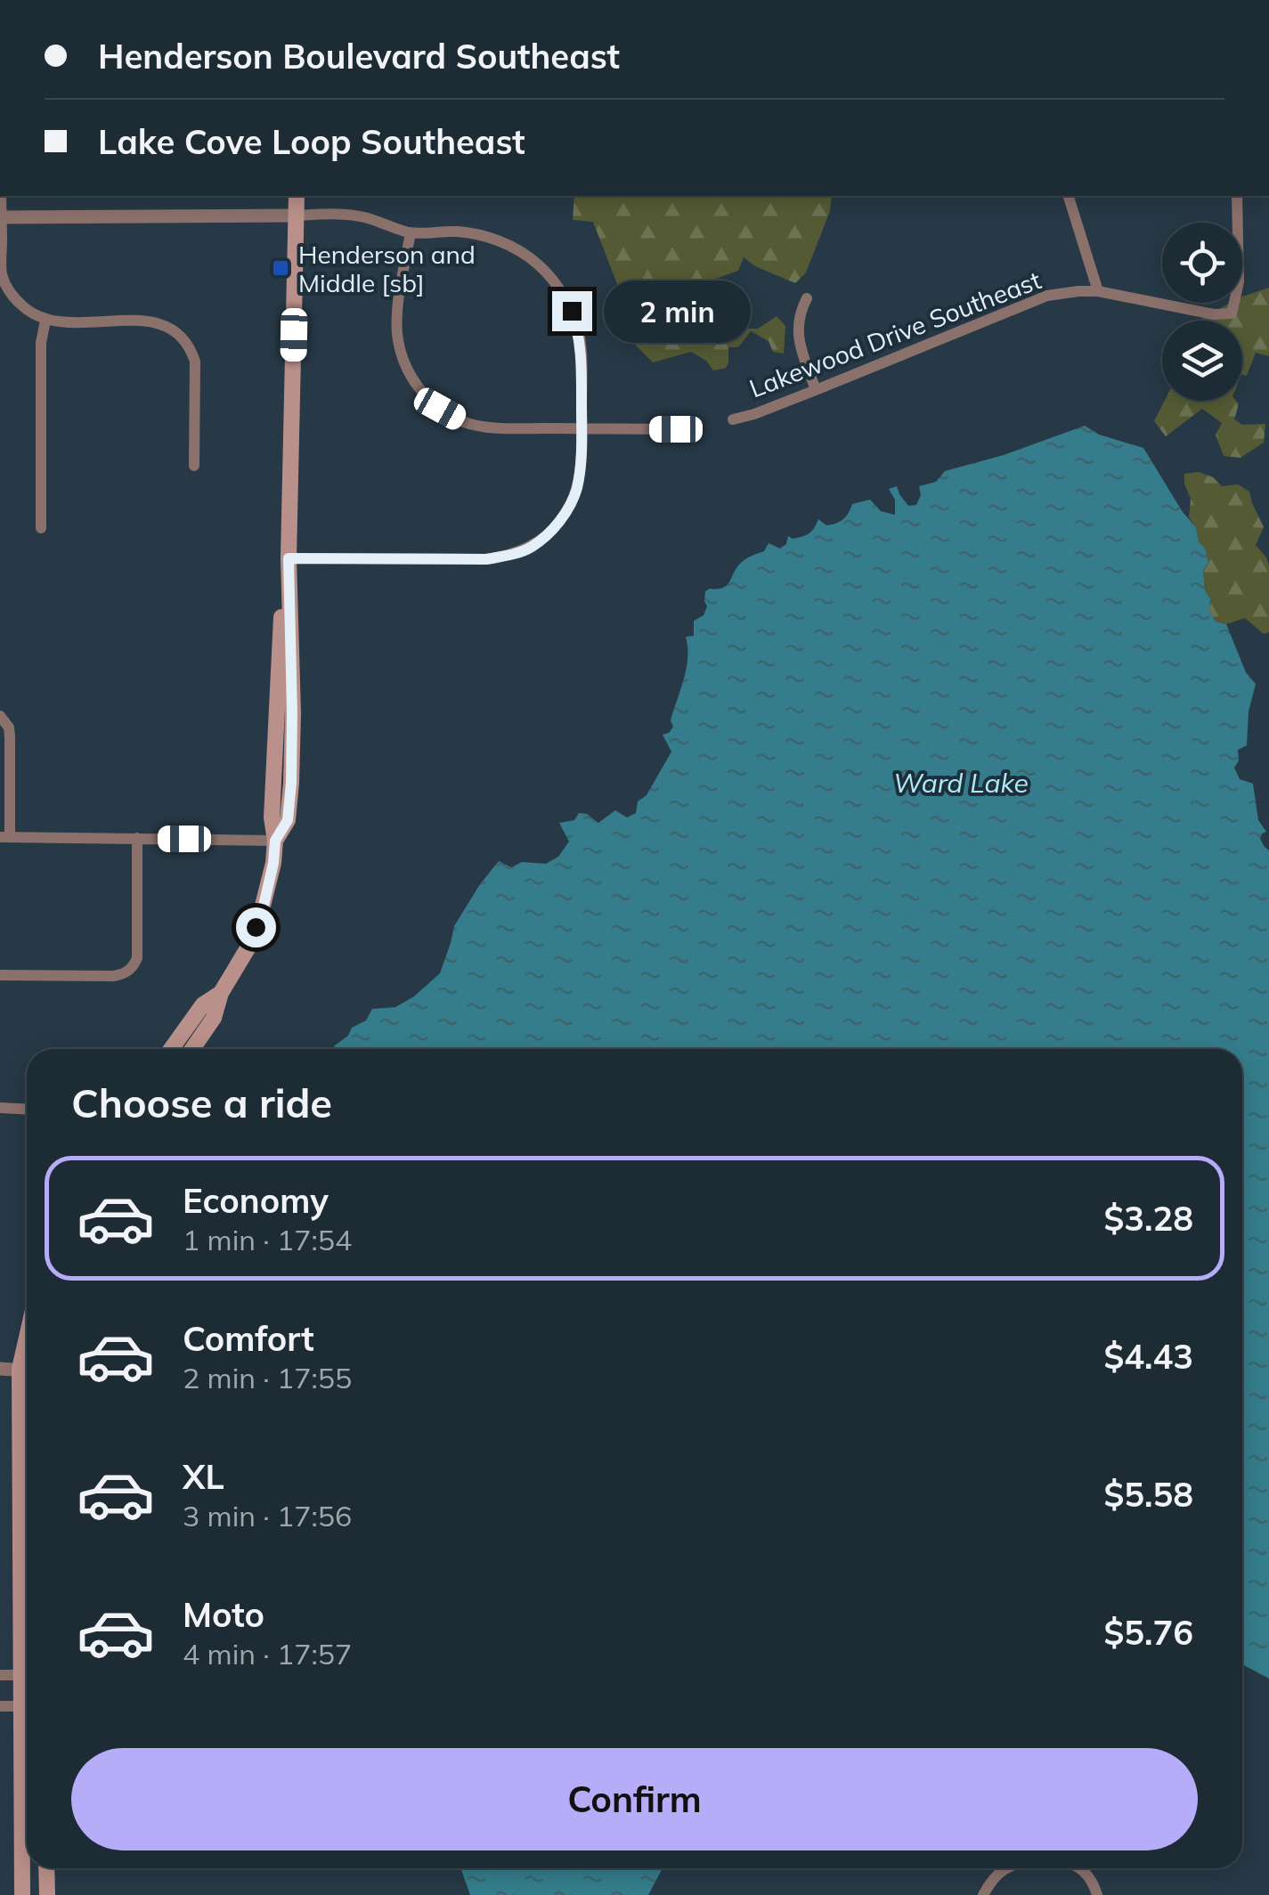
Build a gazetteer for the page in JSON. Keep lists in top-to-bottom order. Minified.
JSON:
{"streets":{"street":["Lakewood Drive Southeast"]},"water":["Ward Lake"],"places":{"transit":["Henderson and Middle [sb]"]},"page":{"banner":["Henderson Boulevard Southeast","Lake Cove Loop Southeast"],"bubble":"2 min","heading":"Choose a ride","list":[{"name":"Economy","note":"1 min · 17:54","value":"$3.28"},{"name":"Comfort","note":"2 min · 17:55","value":"$4.43"},{"name":"XL","note":"3 min · 17:56","value":"$5.58"},{"name":"Moto","note":"4 min · 17:57","value":"$5.76"}],"buttons":"Confirm"}}
